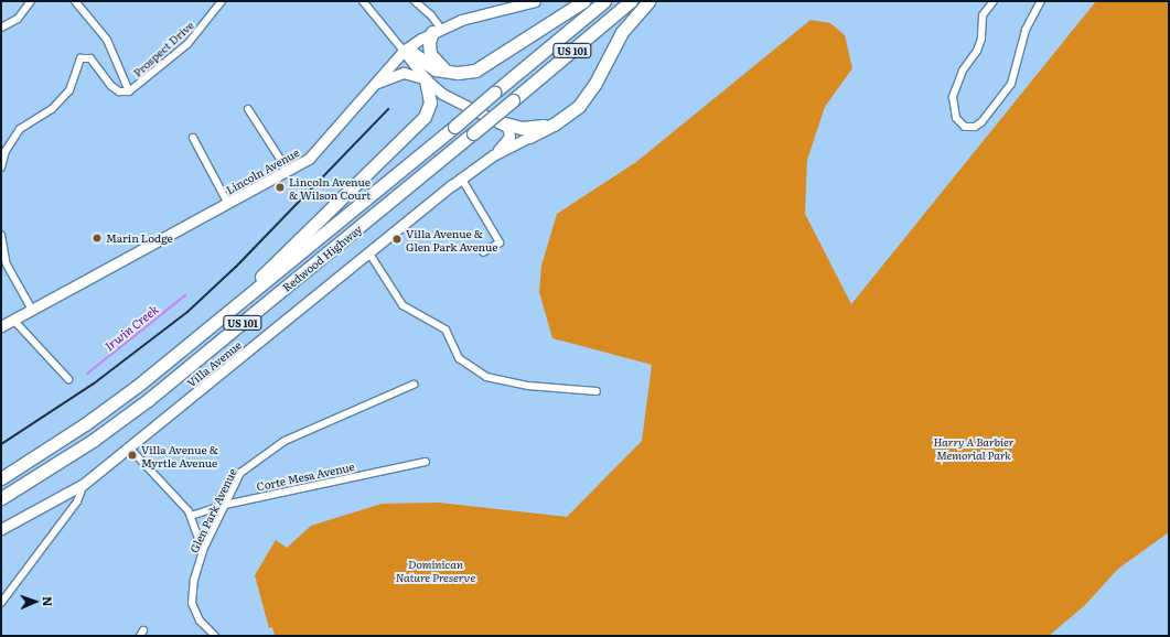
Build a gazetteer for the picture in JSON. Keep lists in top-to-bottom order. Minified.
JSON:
{"streets":{"highway":["US 101","Redwood Highway"],"main road":["Lincoln Avenue","Villa Avenue"],"street":["Prospect Drive","Corte Mesa Avenue","Glen Park Avenue"]},"crossings":[["Corte Mesa Avenue","Glen Park Avenue"]],"water":["Irwin Creek"],"parks":["Harry A Barbier Memorial Park","Dominican Nature Preserve"],"places":["Lincoln Avenue & Wilson Court","Marin Lodge","Villa Avenue & Glen Park Avenue","Villa Avenue & Myrtle Avenue"],"north":"right"}
